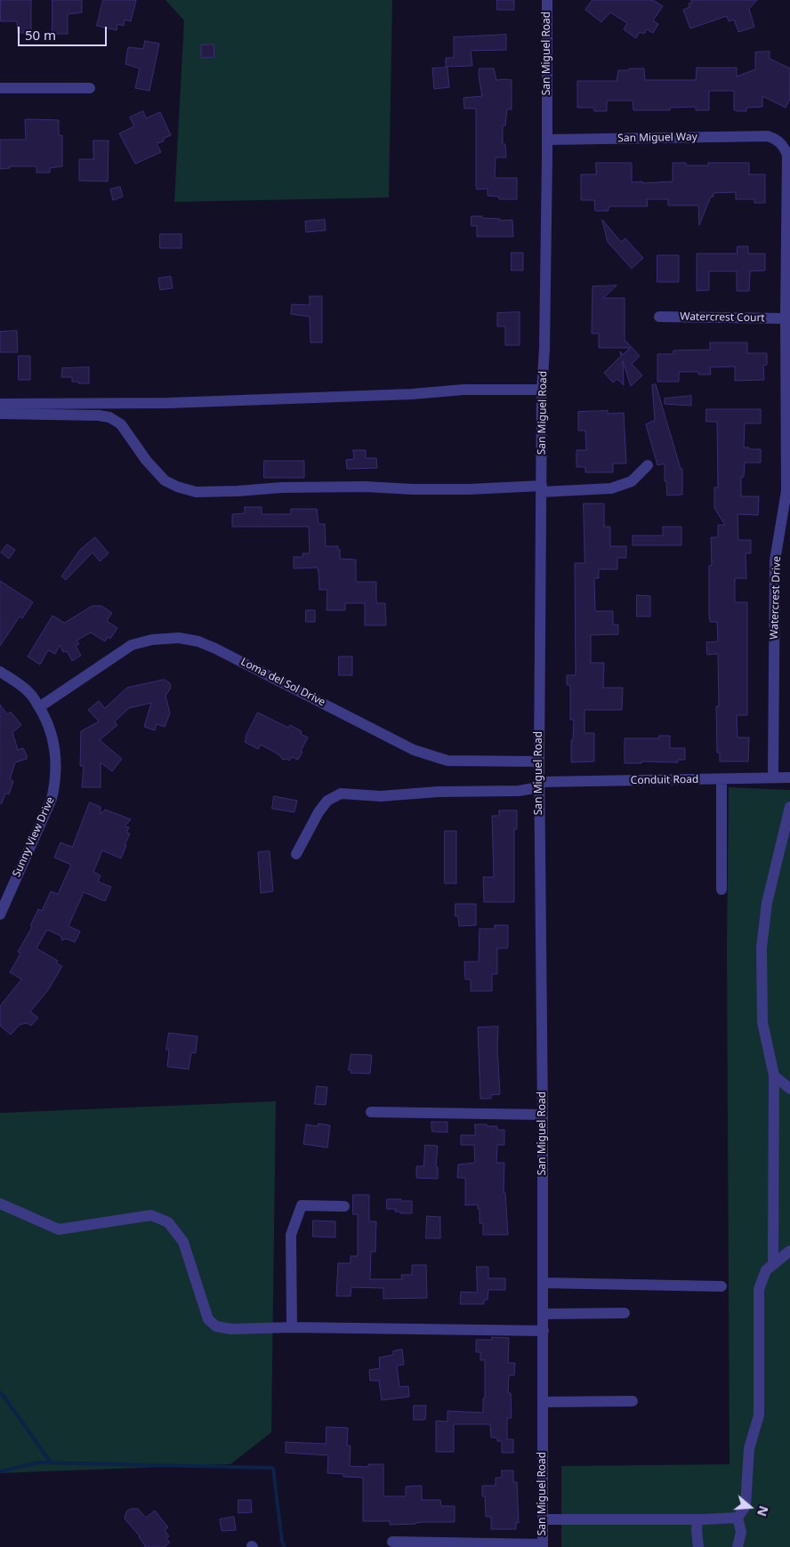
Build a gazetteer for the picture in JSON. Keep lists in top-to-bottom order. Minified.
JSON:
{"streets":{"street":["San Miguel Road","San Miguel Way","Watercrest Court","Watercrest Drive","Loma del Sol Drive","Conduit Road","Sunny View Drive"]},"crossings":[["San Miguel Road","San Miguel Way"],["San Miguel Road","Loma del Sol Drive"],["San Miguel Road","Conduit Road"],["San Miguel Way","Watercrest Drive"],["Watercrest Court","Watercrest Drive"],["Watercrest Drive","Conduit Road"],["Loma del Sol Drive","Sunny View Drive"]],"scale_bar":"50 m","north":"right"}
